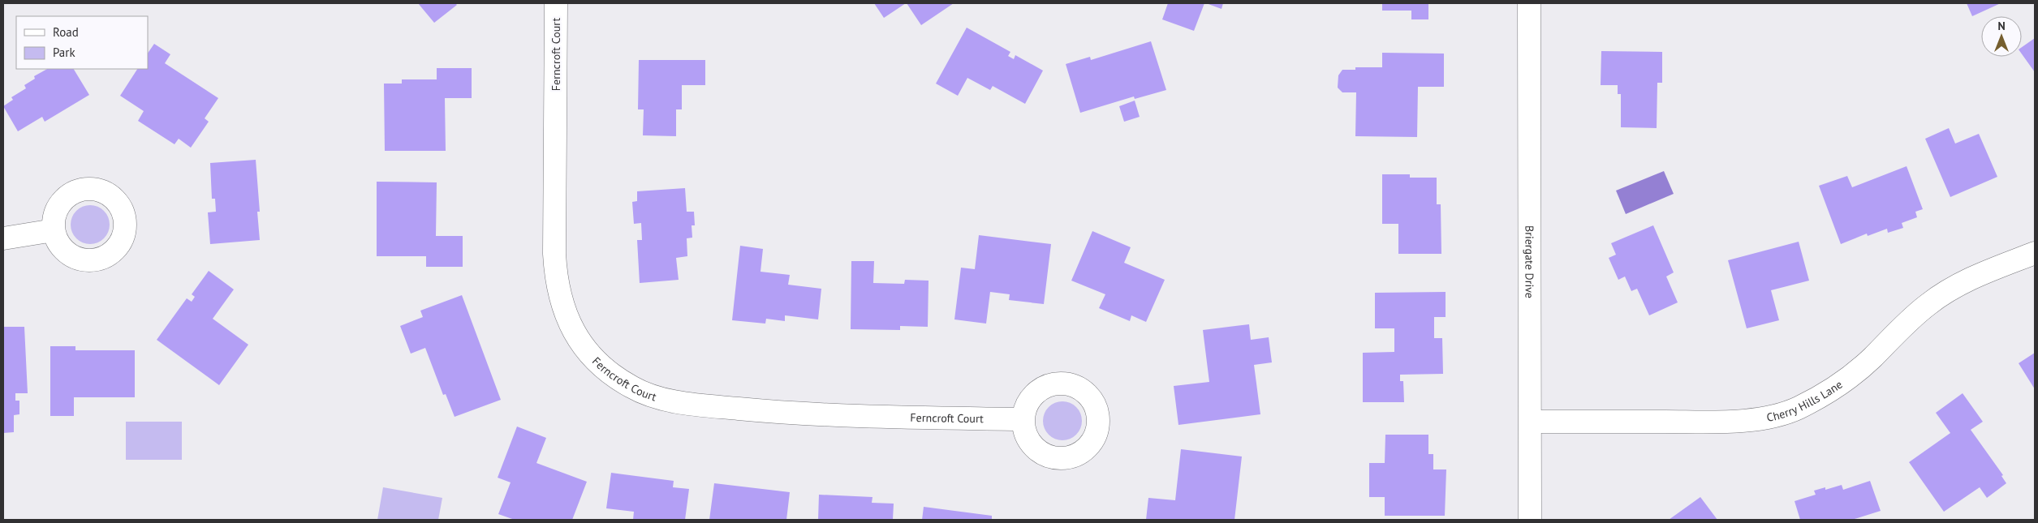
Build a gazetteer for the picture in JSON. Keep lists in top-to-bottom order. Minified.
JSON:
{"streets":{"street":["Ferncroft Court","Briergate Drive","Cherry Hills Lane"]},"crossings":[["Briergate Drive","Cherry Hills Lane"]],"legend":["Road","Park"],"north":"top"}
